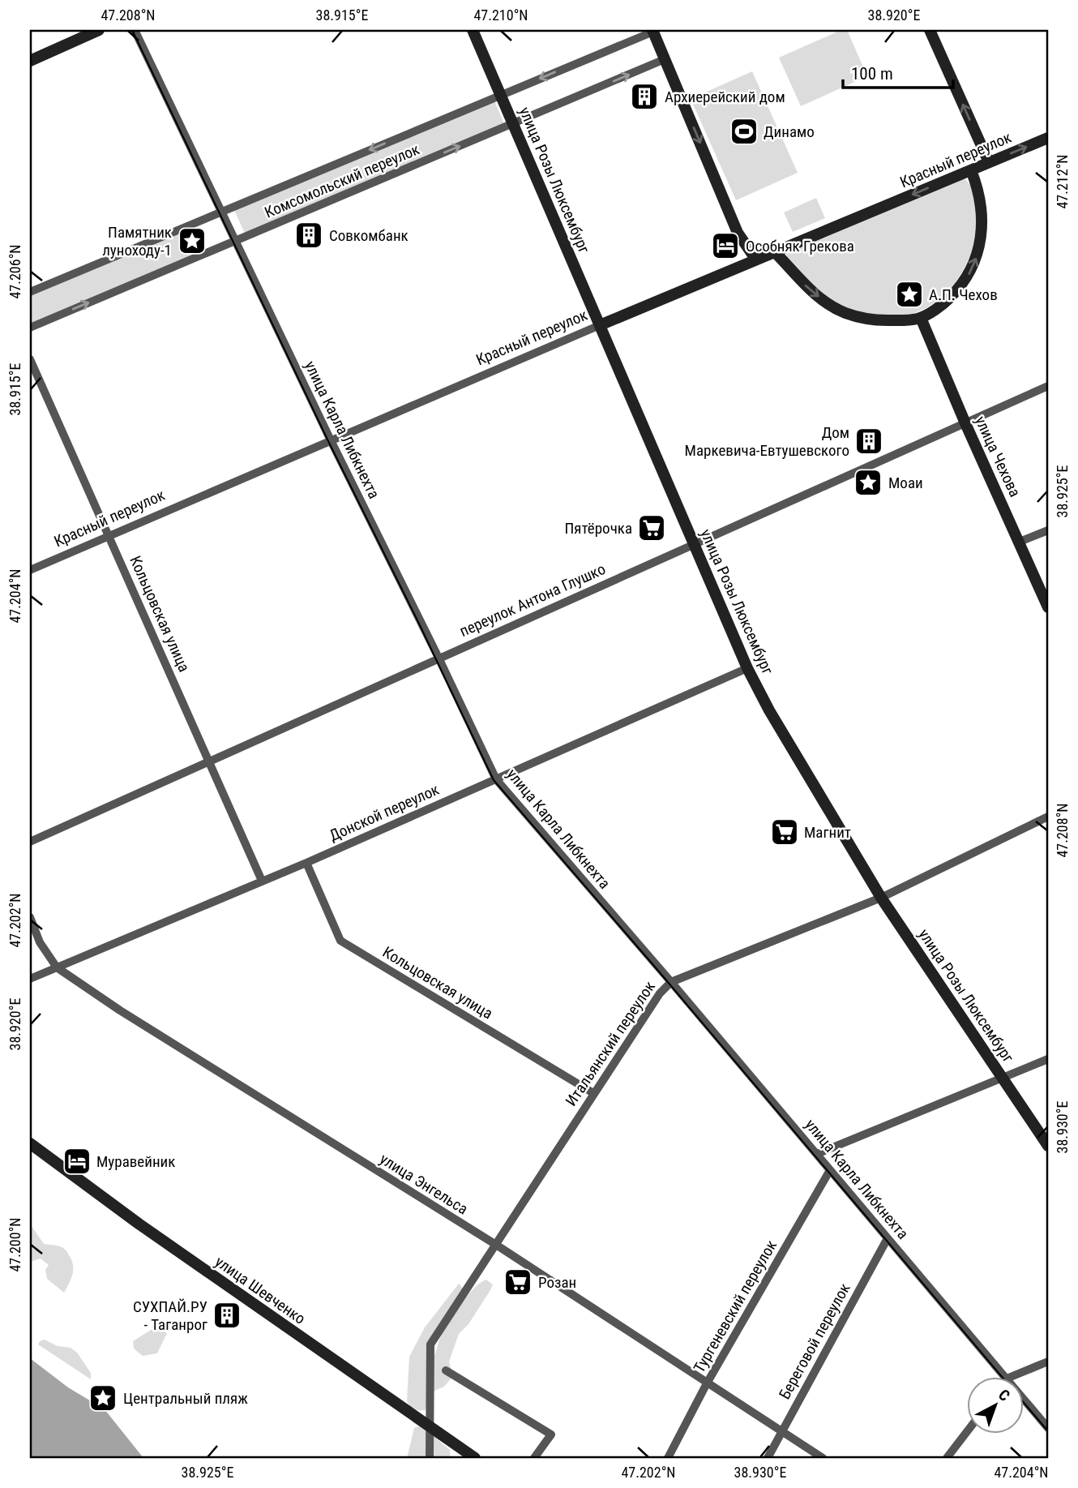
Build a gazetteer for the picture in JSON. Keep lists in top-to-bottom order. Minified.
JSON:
{"streets":{"street":["Красный переулок","улица Розы Люксембург","Комсомольский переулок","улица Карла Либкнехта","улица Чехова","переулок Антона Глушко","Кольцовская улица","Донской переулок","Итальянский переулок","улица Энгельса","улица Шевченко","Тургеневский переулок","Береговой переулок"]},"crossings":[["Красный переулок","улица Розы Люксембург"],["Красный переулок","улица Карла Либкнехта"],["Красный переулок","Кольцовская улица"],["улица Розы Люксембург","Комсомольский переулок"],["улица Розы Люксембург","переулок Антона Глушко"],["улица Розы Люксембург","Донской переулок"],["улица Розы Люксембург","Итальянский переулок"],["Комсомольский переулок","улица Карла Либкнехта"],["улица Карла Либкнехта","переулок Антона Глушко"],["улица Карла Либкнехта","Донской переулок"],["улица Карла Либкнехта","Итальянский переулок"],["улица Карла Либкнехта","Тургеневский переулок"],["улица Карла Либкнехта","Береговой переулок"],["улица Чехова","переулок Антона Глушко"],["переулок Антона Глушко","Кольцовская улица"],["Кольцовская улица","Донской переулок"],["Кольцовская улица","Итальянский переулок"],["Донской переулок","улица Энгельса"],["Итальянский переулок","улица Энгельса"],["улица Энгельса","Тургеневский переулок"],["улица Энгельса","Береговой переулок"]],"places":{"building":["Архиерейский дом","Совкомбанк","Дом Маркевича-Евтушевского","СУХПАЙ.РУ - Таганрог"],"sports":["Динамо"],"place":["Памятник луноходу-1","А.П. Чехов","Моаи","Центральный пляж"],"hotel":["Особняк Грекова","Муравейник"],"supermarket":["Пятёрочка","Магнит","Розан"]},"scale_bar":"100 m","north":"top right","coordinates":["47.208°N","38.915°E","47.210°N","38.920°E","47.212°N","47.206°N","38.925°E","47.204°N","47.202°N","38.930°E","47.200°N"]}
